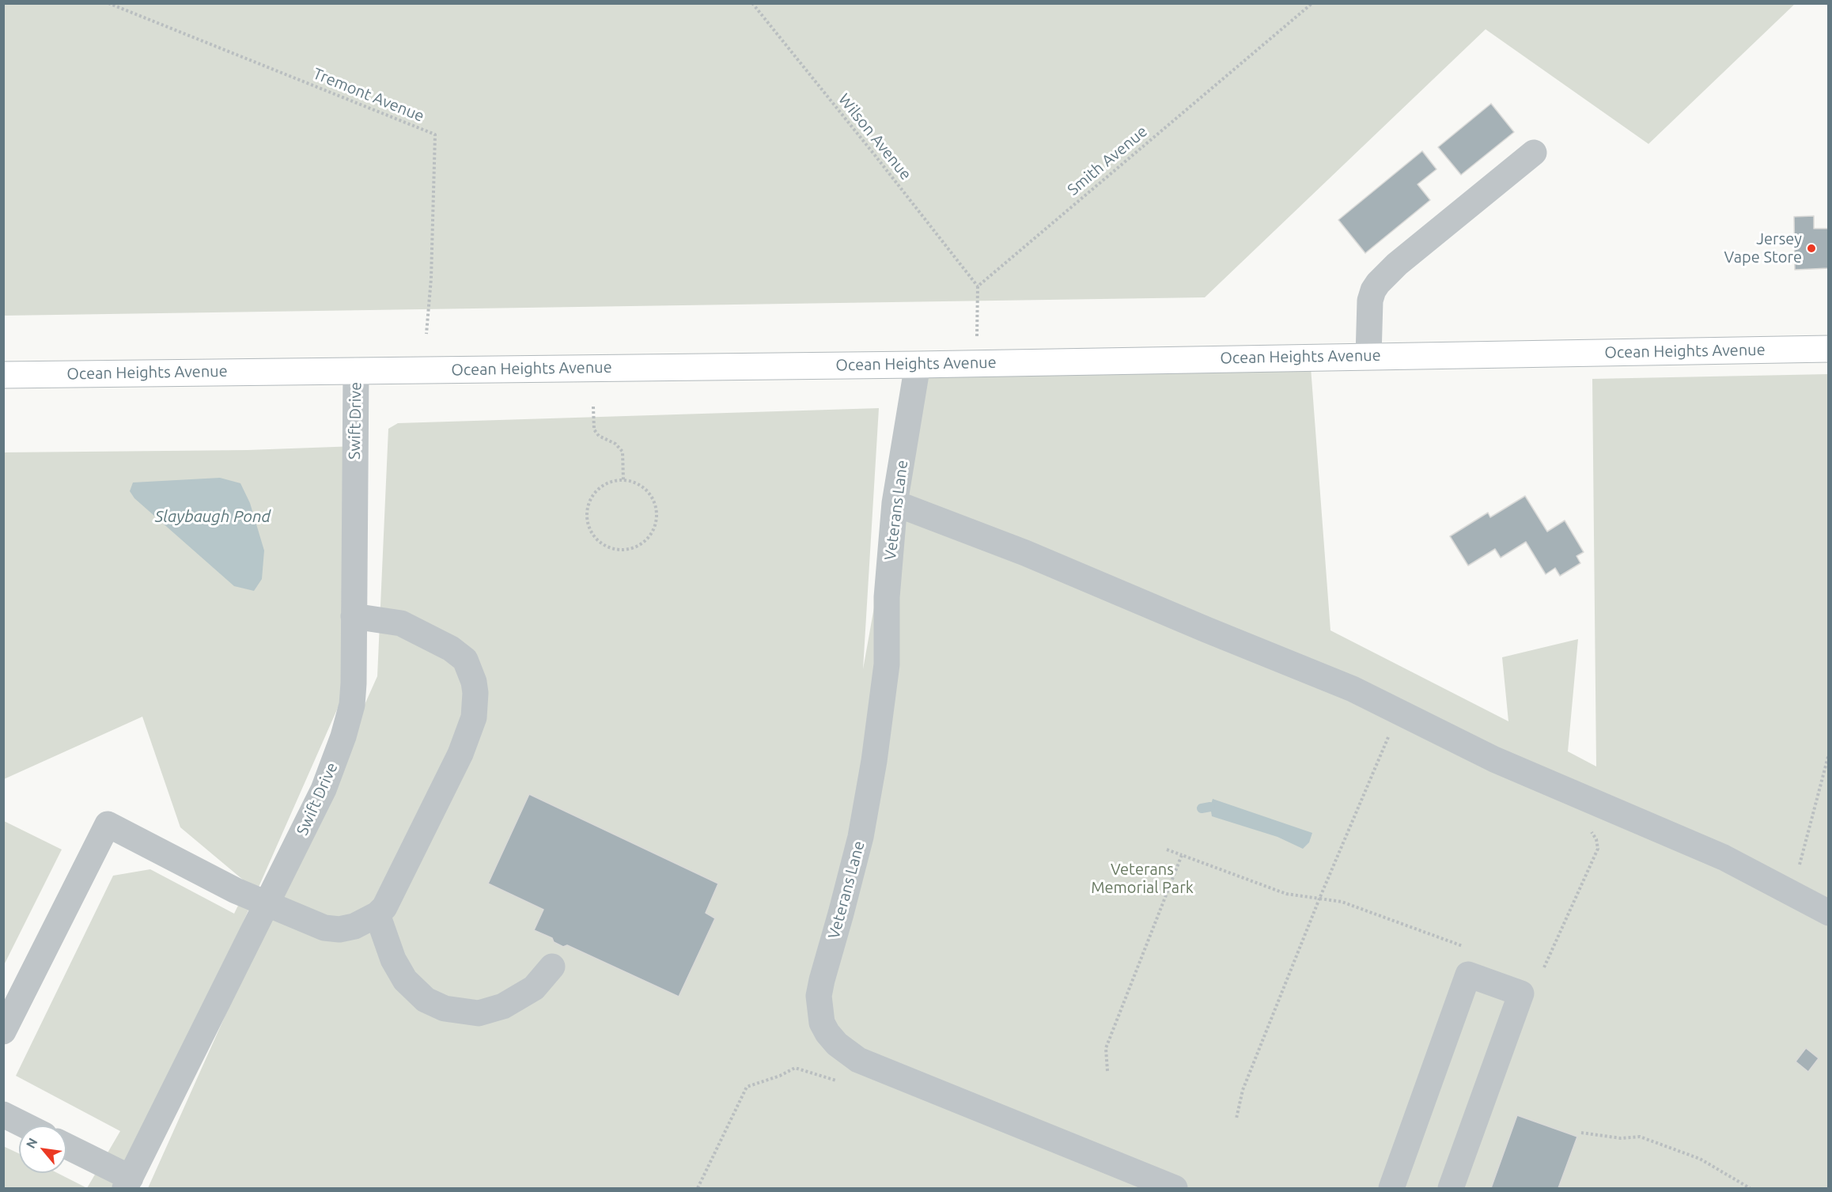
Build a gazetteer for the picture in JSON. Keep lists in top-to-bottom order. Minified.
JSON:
{"streets":{"main road":["Ocean Heights Avenue"],"street":["Swift Drive","Veterans Lane"],"path":["Tremont Avenue","Wilson Avenue","Smith Avenue"]},"crossings":[["Wilson Avenue","Smith Avenue"],["Ocean Heights Avenue","Swift Drive"],["Ocean Heights Avenue","Veterans Lane"]],"water":["Slaybaugh Pond"],"parks":["Veterans Memorial Park"],"places":["Jersey Vape Store"],"north":"top left"}
